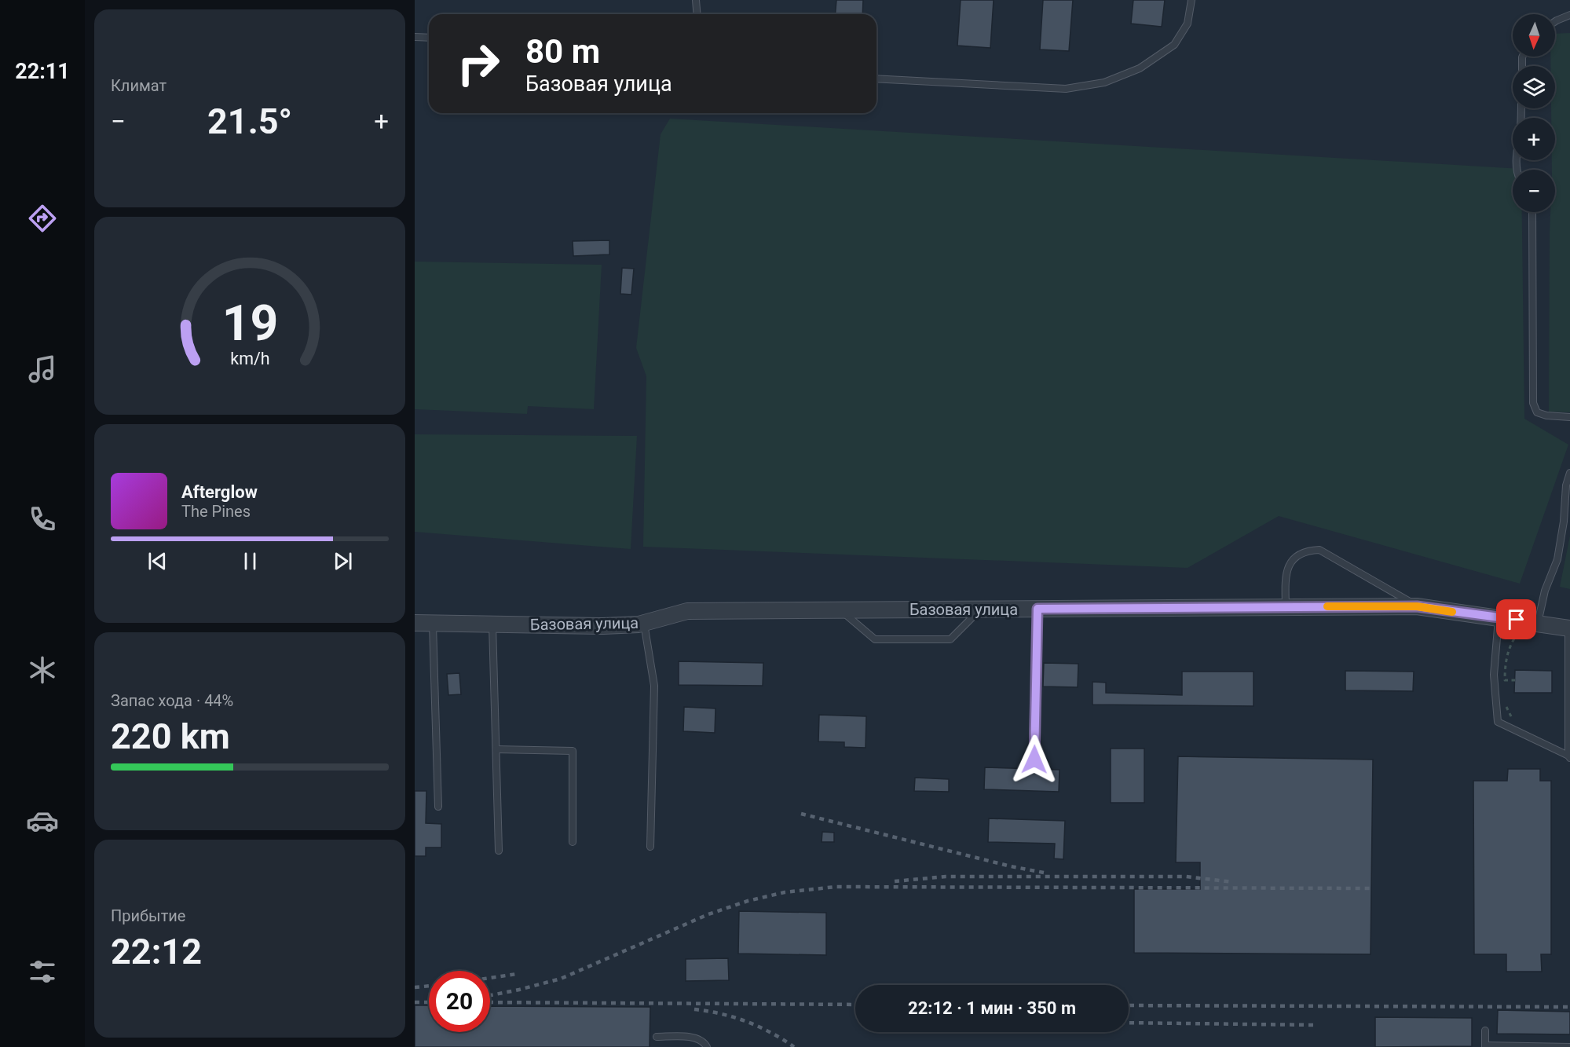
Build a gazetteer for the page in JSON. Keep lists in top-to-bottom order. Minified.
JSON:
{"streets":{"street":["Базовая улица"]},"north":"bottom","page":{"tabs":"22:11","tile":["Климат",["Запас хода · 44%","220 km"],["Прибытие","22:12"]],"map_buttons":["+","−"],"turn":["80 m","Базовая улица"],"heat":["−","21.5°","+"],"song":["Afterglow","The Pines"],"limit":"20","trip":"22:12 · 1 мин · 350 m","gauge":["19","km/h"]}}
